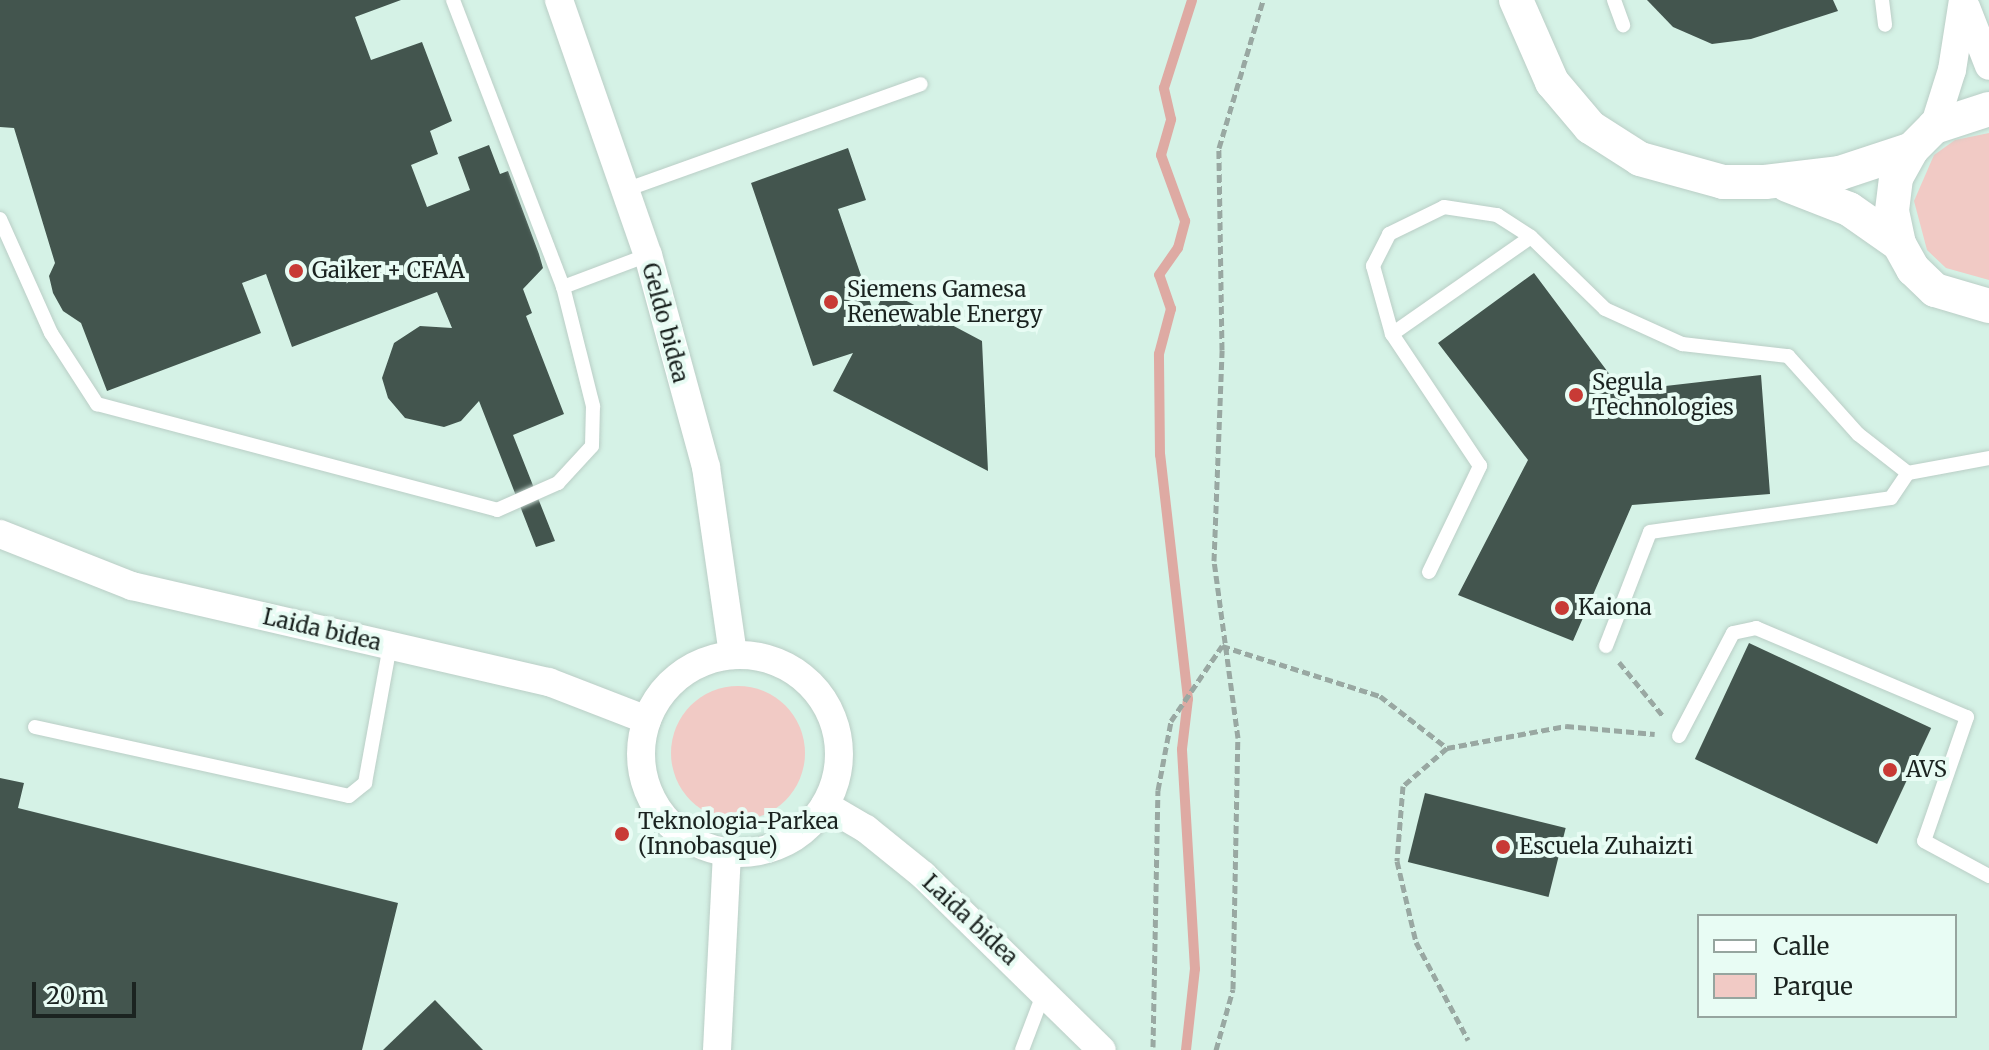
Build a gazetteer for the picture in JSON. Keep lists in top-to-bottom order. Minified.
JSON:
{"streets":{"street":["Geldo bidea","Laida bidea"]},"crossings":[["Geldo bidea","Laida bidea"]],"places":["Gaiker + CFAA","Siemens Gamesa Renewable Energy","Segula Technologies","Kaiona","AVS","Teknologia-Parkea (Innobasque)","Escuela Zuhaizti"],"legend":["Calle","Parque"],"scale_bar":"20 m"}
